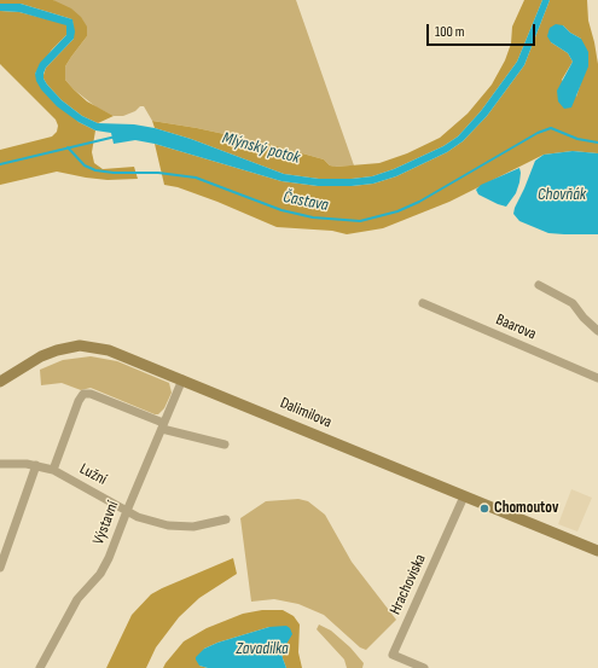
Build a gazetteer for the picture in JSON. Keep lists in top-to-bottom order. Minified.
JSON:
{"streets":{"main road":["Dalimilova"],"street":["Baarova","Lužní","Výstavní","Hrachoviska"]},"crossings":[["Dalimilova","Výstavní"],["Dalimilova","Hrachoviska"],["Lužní","Výstavní"]],"water":["Mlýnský potok","Chovňák","Častava","Zavadilka"],"places":["Chomoutov"],"scale_bar":"100 m"}
